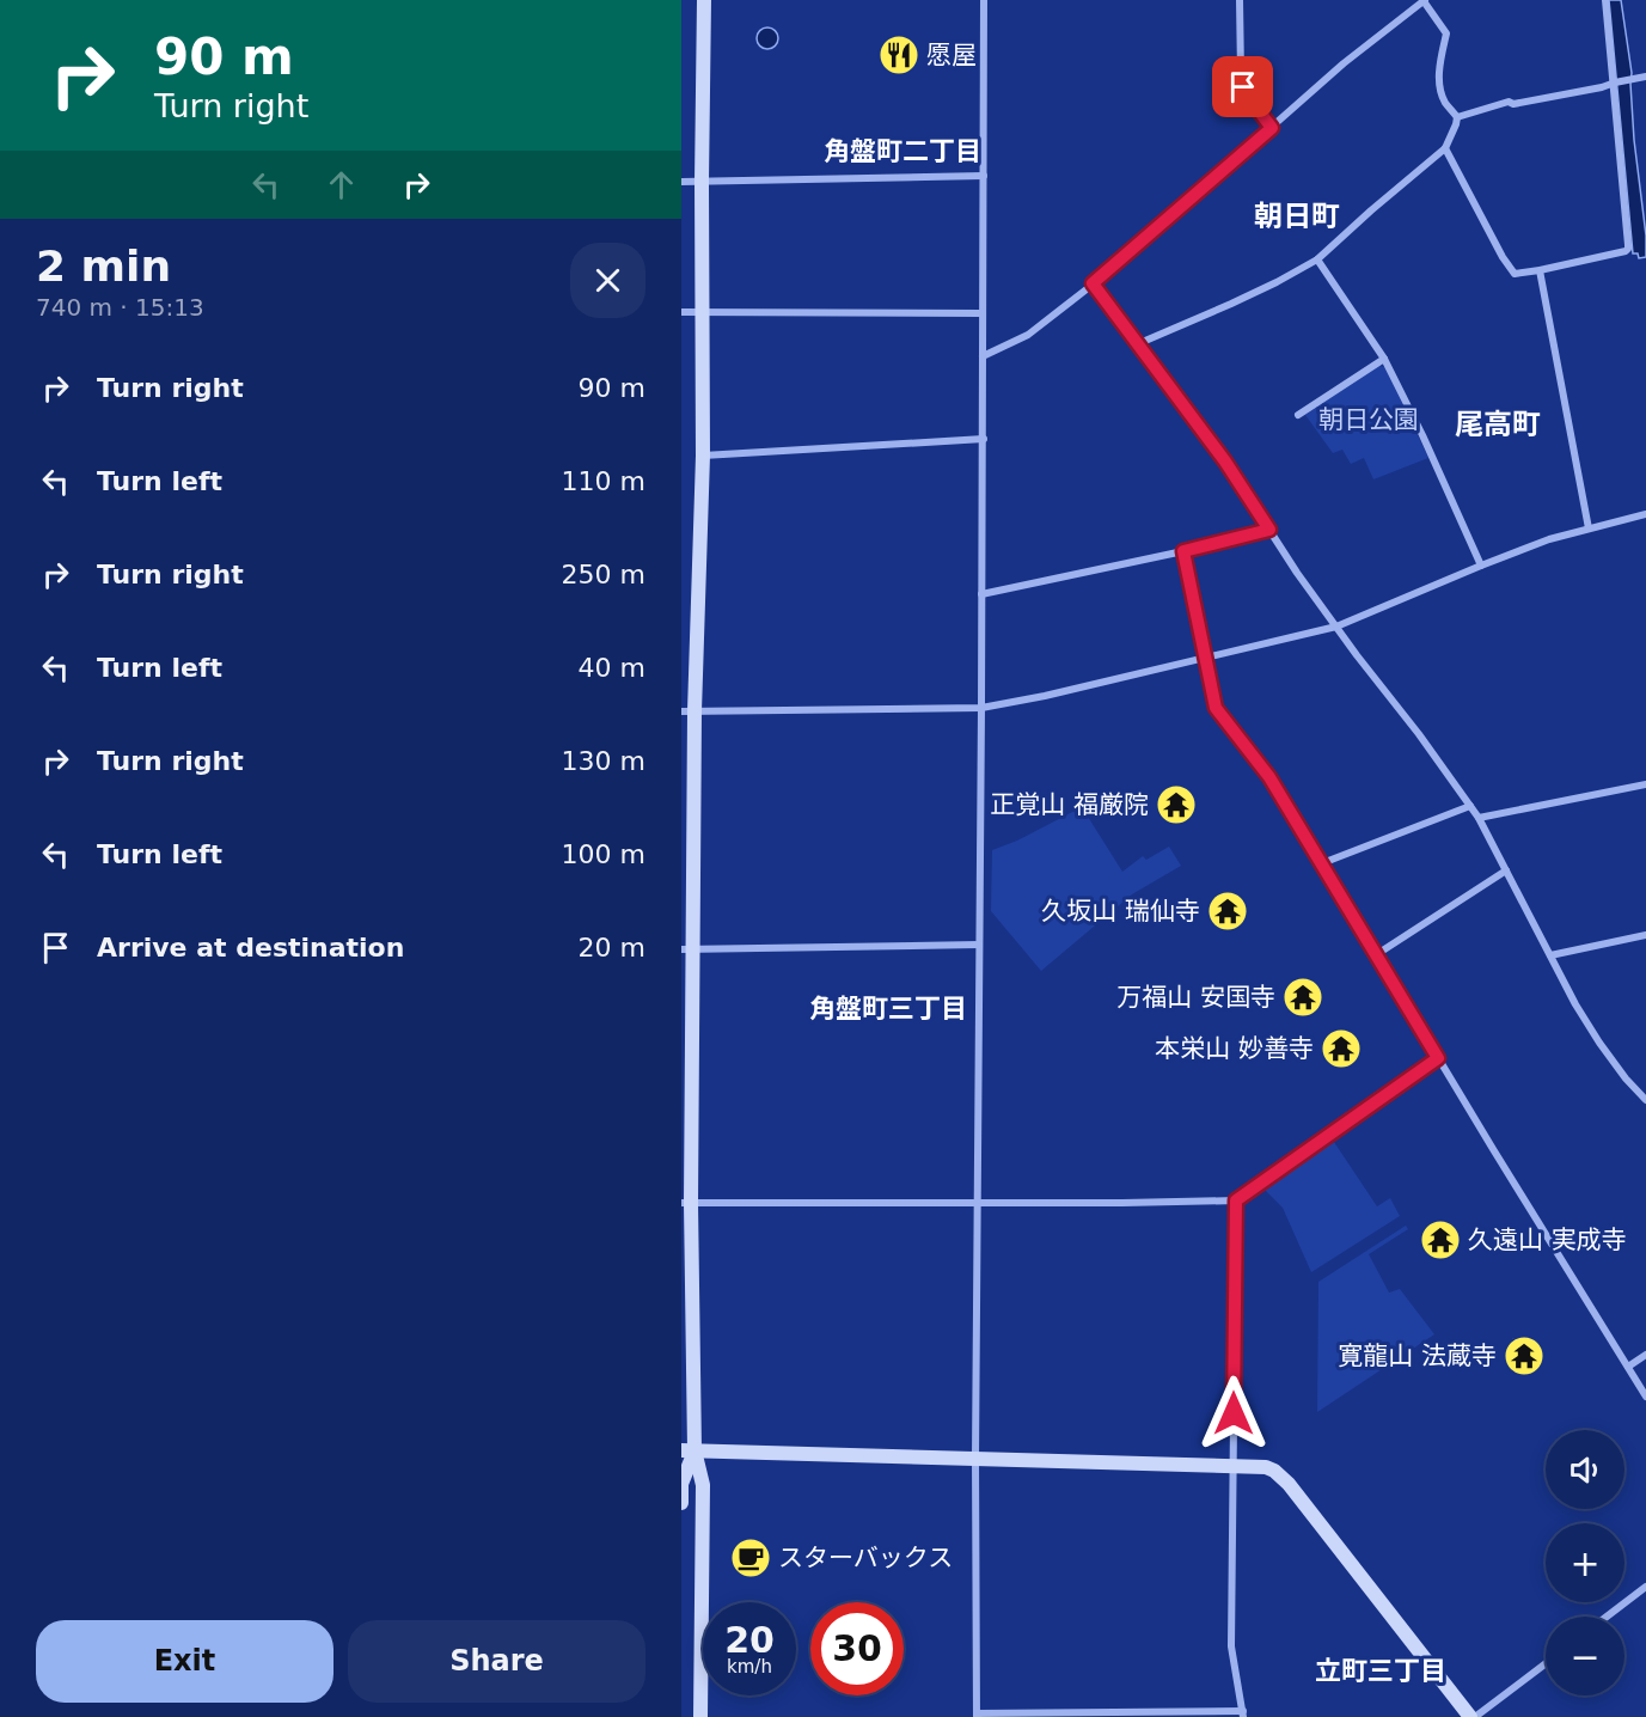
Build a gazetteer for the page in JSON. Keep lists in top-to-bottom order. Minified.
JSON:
{"districts":["角盤町二丁目","朝日町","尾高町","角盤町三丁目","立町三丁目"],"parks":["朝日公園"],"places":{"restaurant":["愿屋"],"temple":["正覚山 福厳院","久坂山 瑞仙寺","万福山 安国寺","本栄山 妙善寺","久遠山 実成寺","寛龍山 法蔵寺"],"cafe":["スターバックス"]},"page":{"turn":["90 m","Turn right"],"heading":["2 min","740 m · 15:13"],"list":[{"name":"Turn right","value":"90 m"},{"name":"Turn left","value":"110 m"},{"name":"Turn right","value":"250 m"},{"name":"Turn left","value":"40 m"},{"name":"Turn right","value":"130 m"},{"name":"Turn left","value":"100 m"},{"name":"Arrive at destination","value":"20 m"}],"map_buttons":["+","−"],"speed":"20 km/h","limit":"30","buttons":["Exit","Share"]}}
